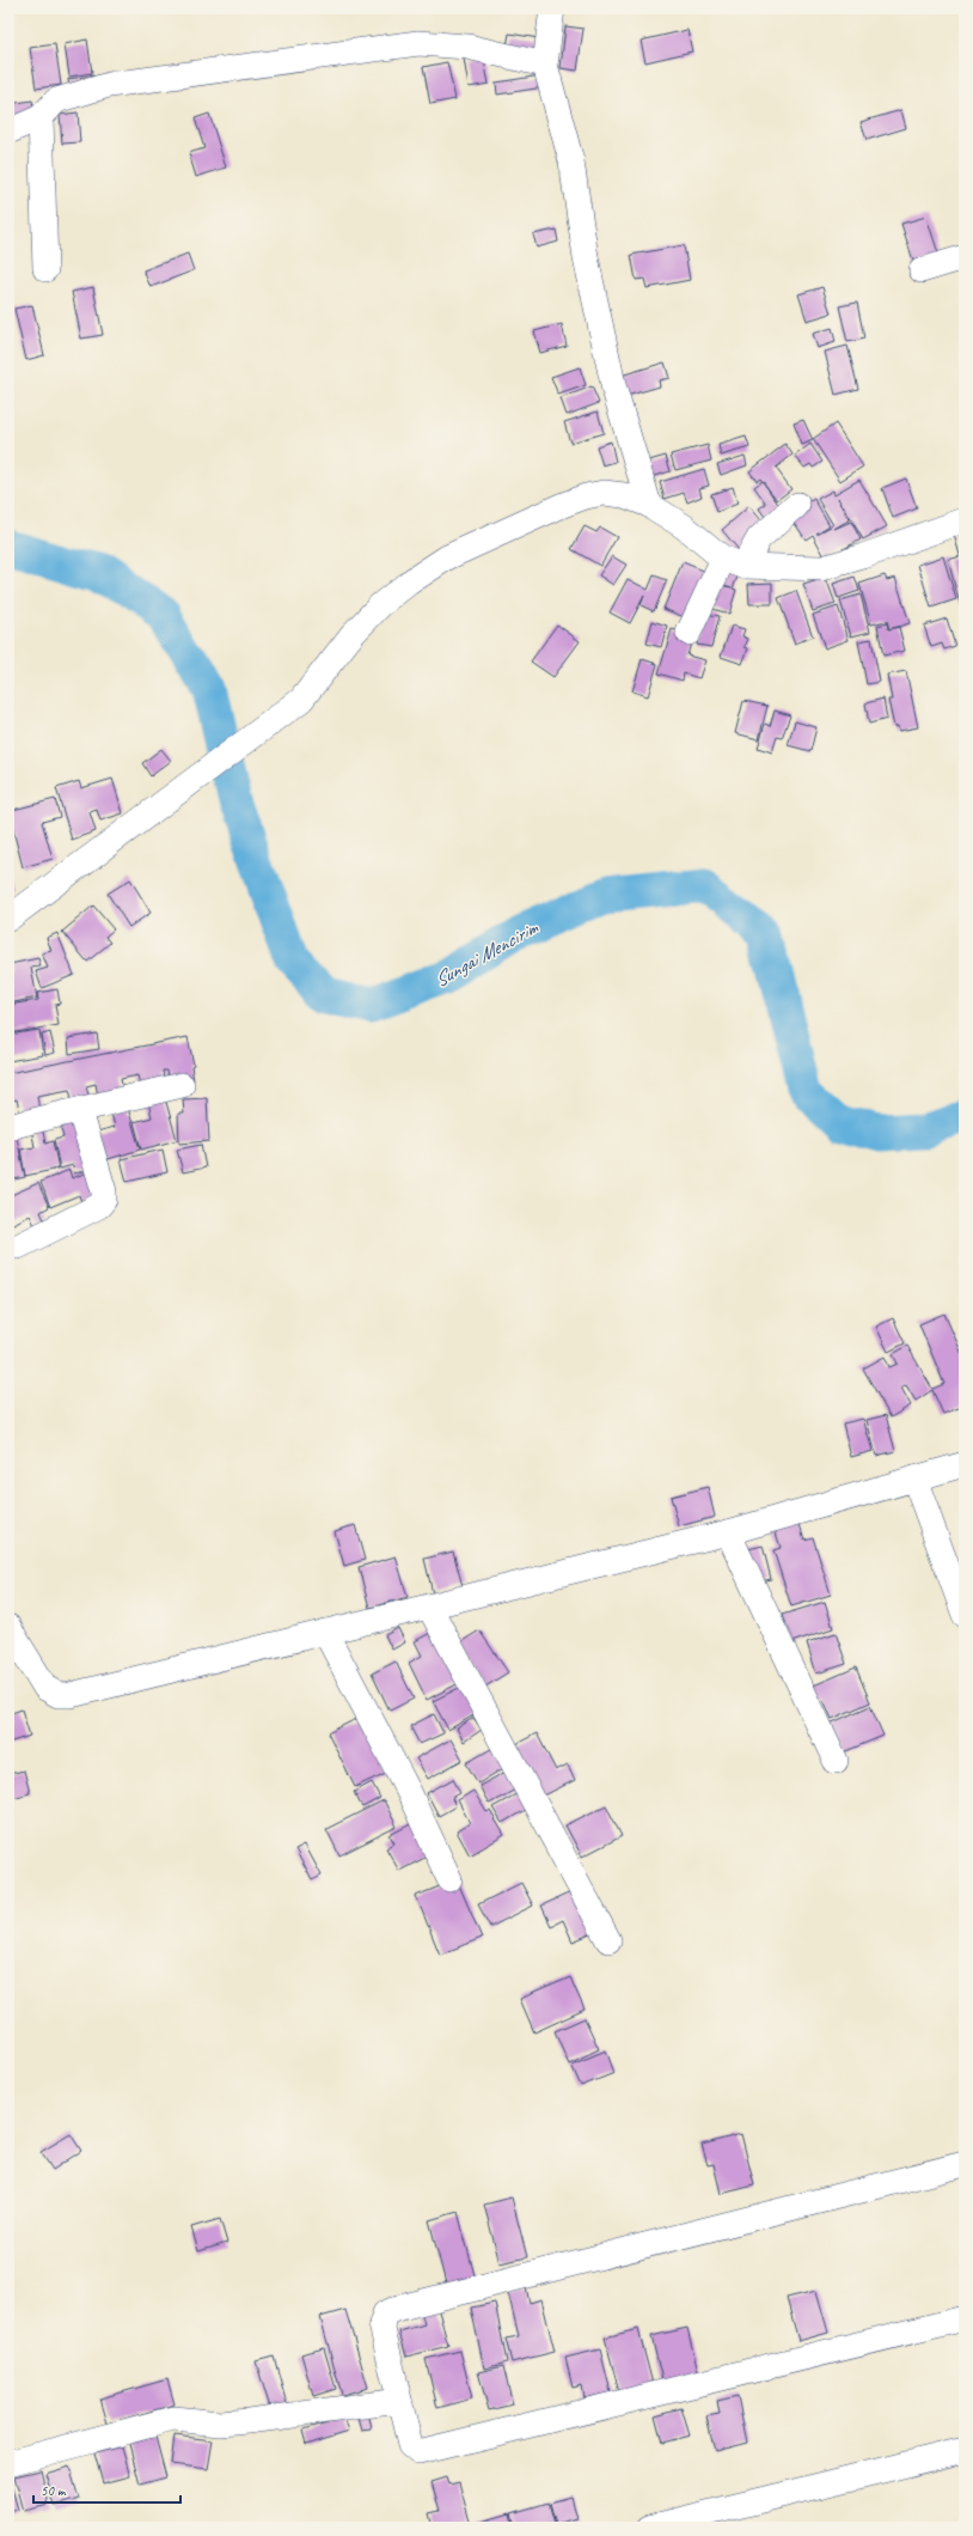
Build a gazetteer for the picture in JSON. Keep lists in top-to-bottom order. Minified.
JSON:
{"water":["Sungai Mencirim"],"scale_bar":"50 m"}
